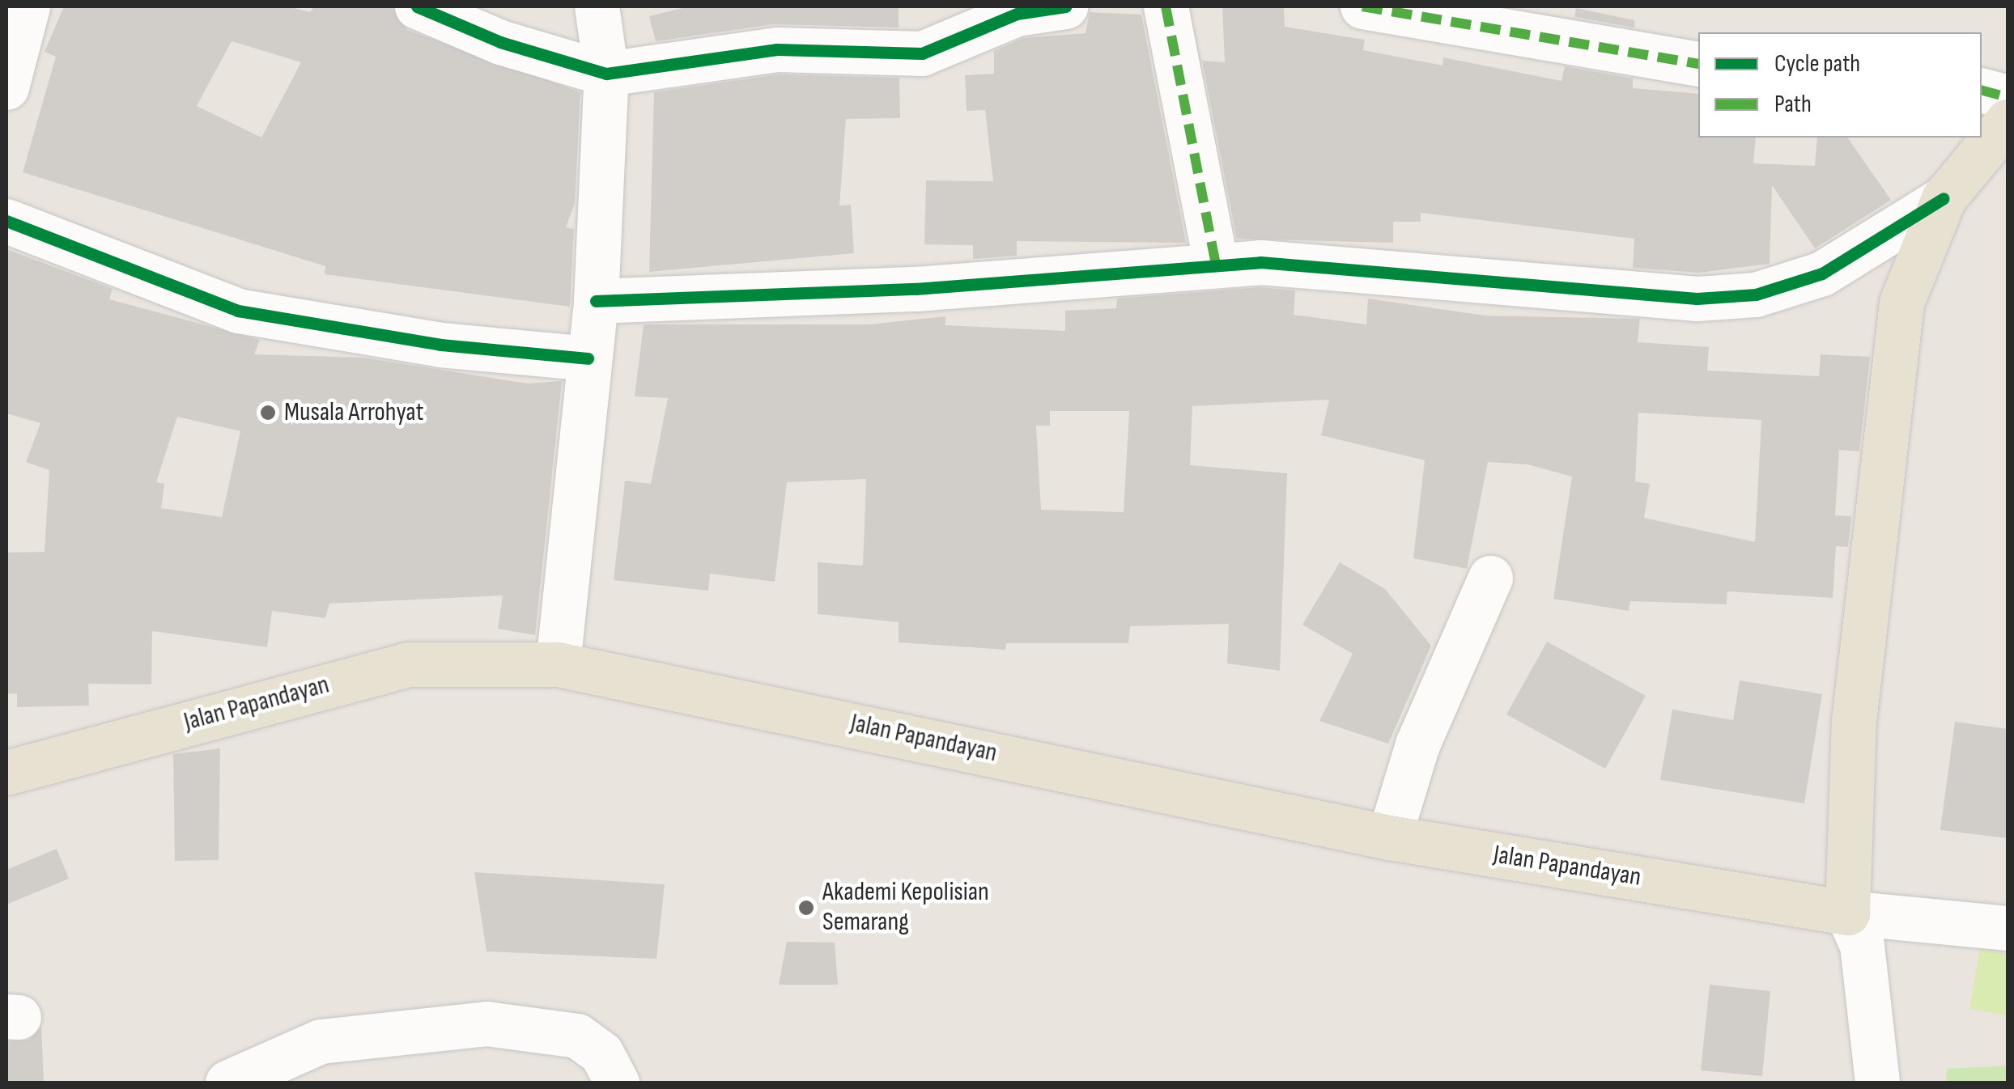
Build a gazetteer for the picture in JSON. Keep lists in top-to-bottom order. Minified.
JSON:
{"streets":{"main road":["Jalan Papandayan"]},"places":["Musala Arrohyat","Akademi Kepolisian Semarang"],"legend":["Cycle path","Path"]}
